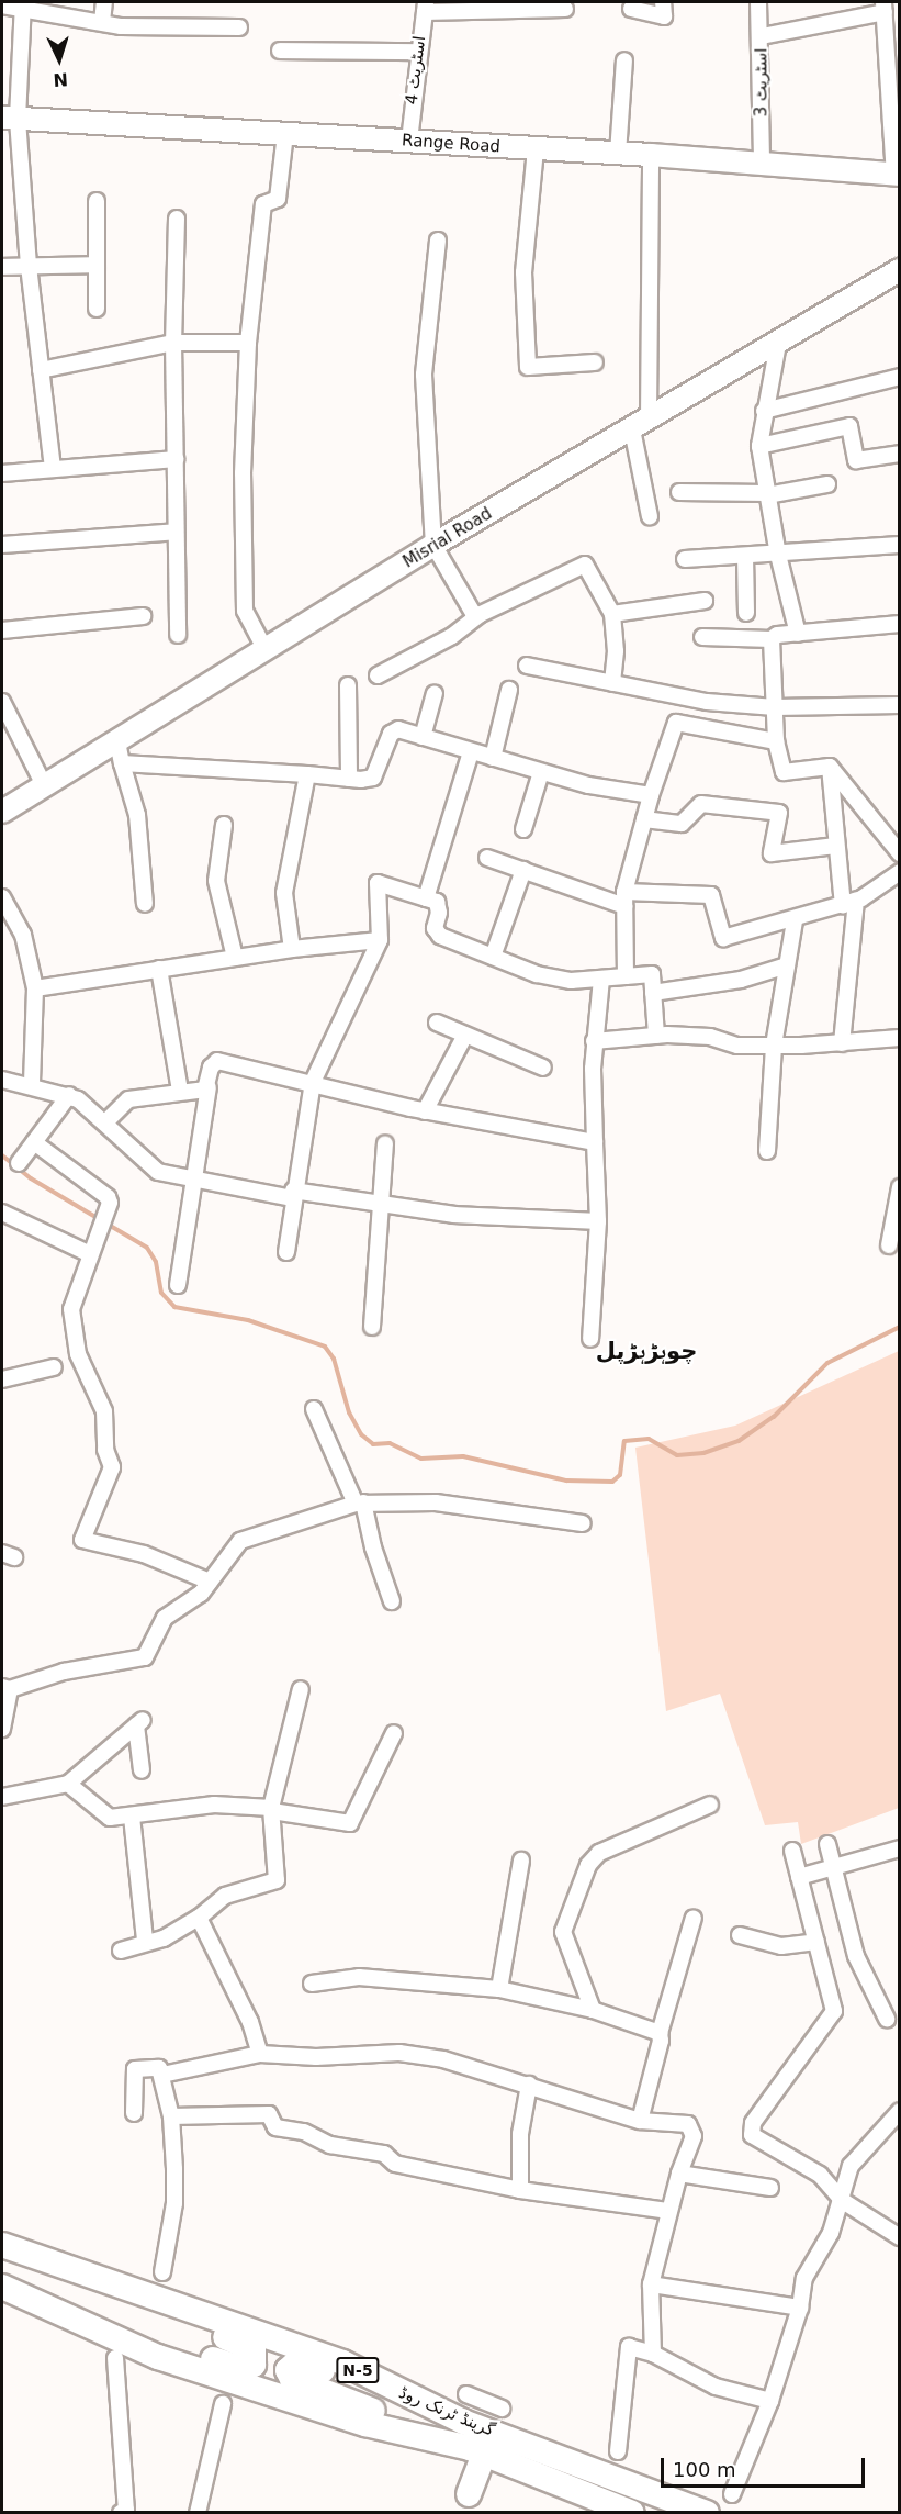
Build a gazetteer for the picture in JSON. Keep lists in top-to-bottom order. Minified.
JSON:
{"streets":{"highway":["N-5","گرینڈ ٹرنک روڈ"],"main road":["Range Road","Misrial Road"],"street":["اسٹریٹ 4","اسٹریٹ 3"]},"crossings":[["اسٹریٹ 4","Range Road"],["اسٹریٹ 3","Range Road"]],"districts":["چوہڑہڑپل"],"scale_bar":"100 m","north":"bottom"}
